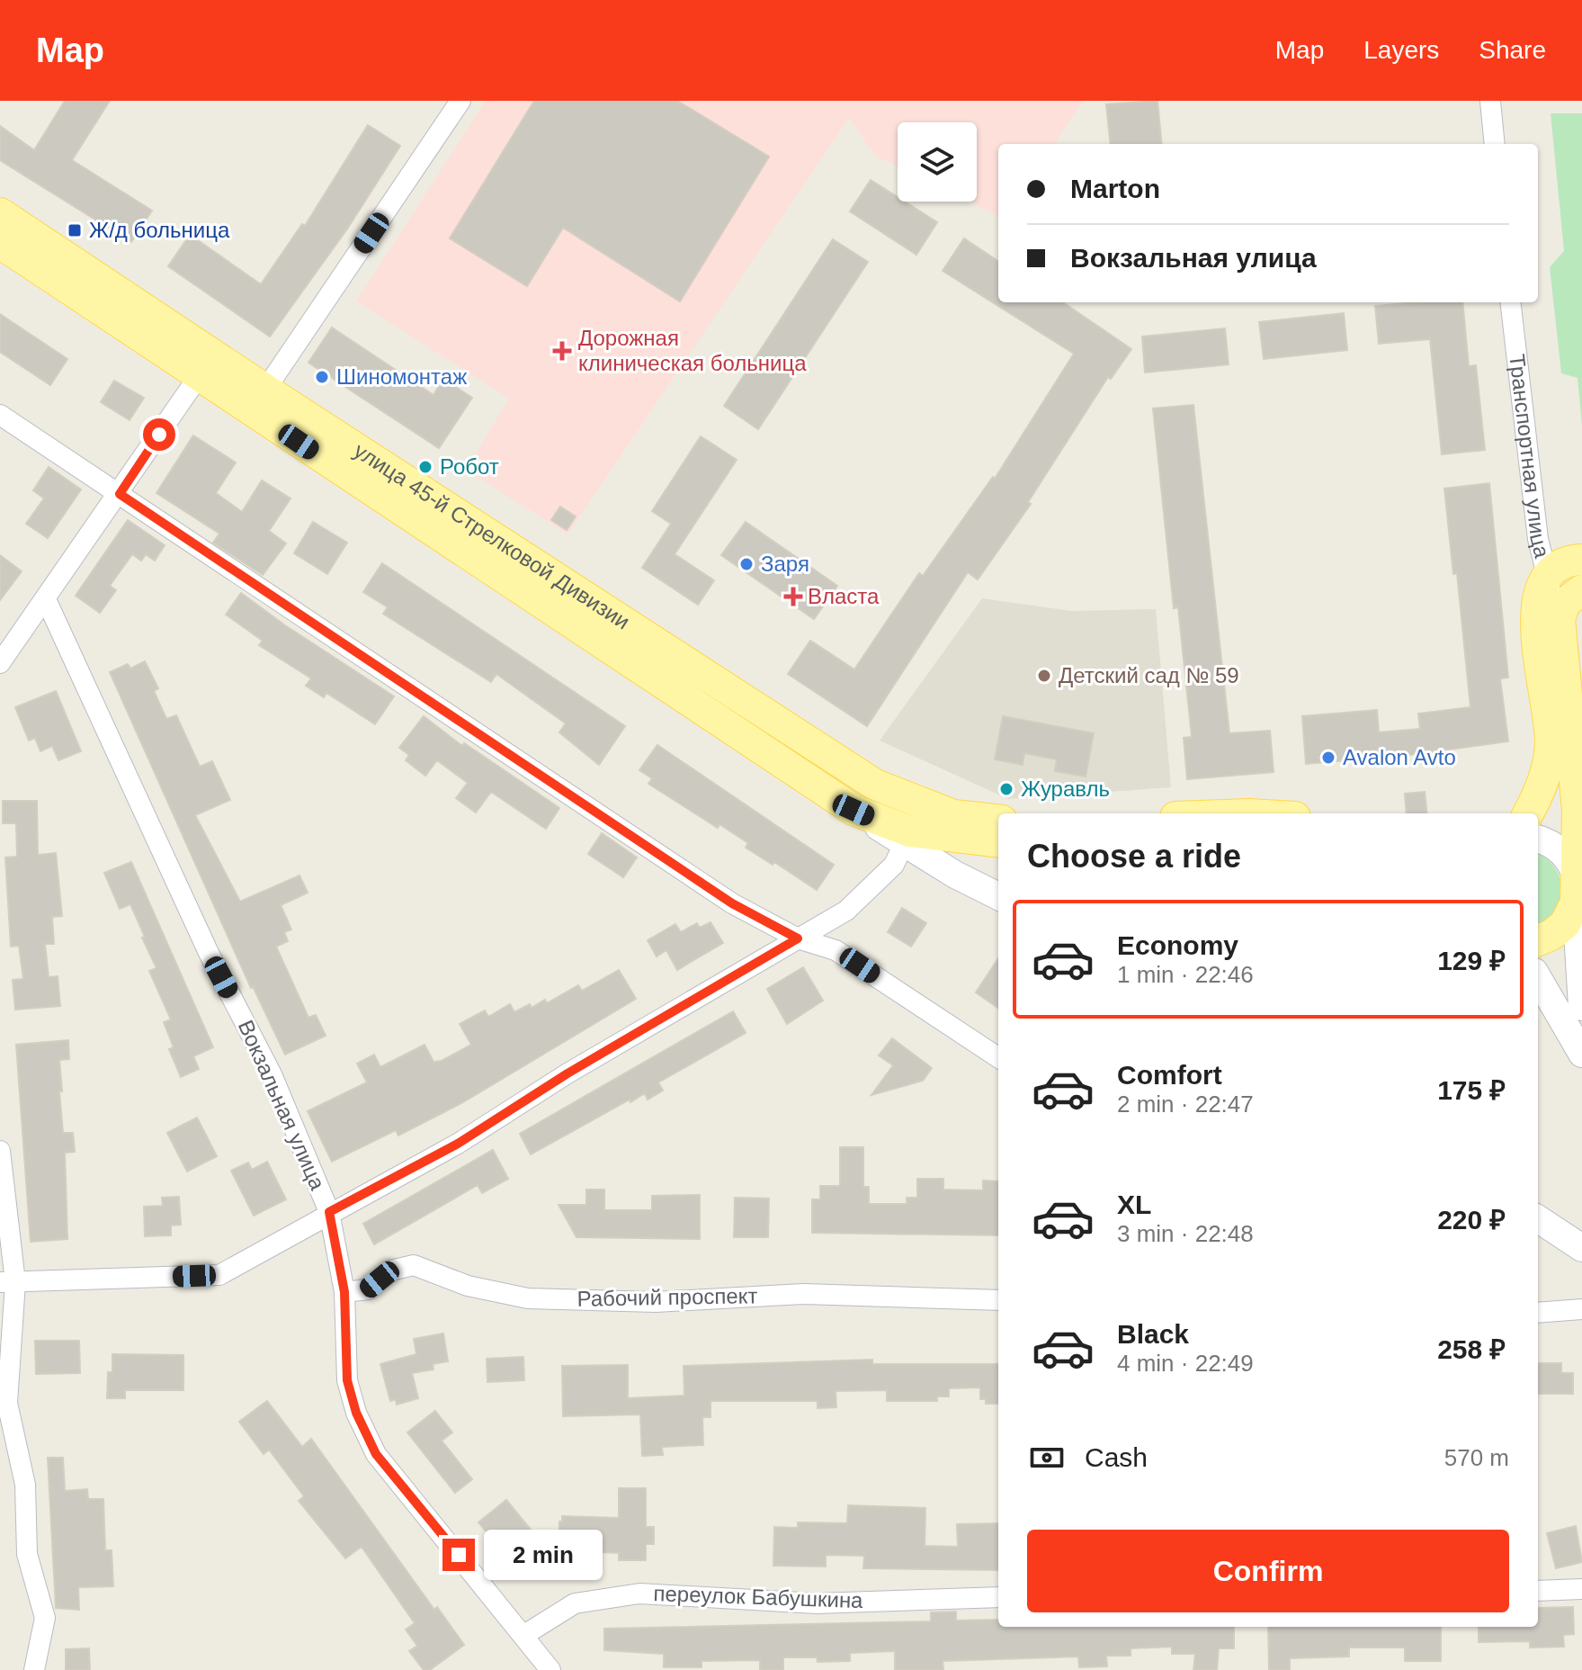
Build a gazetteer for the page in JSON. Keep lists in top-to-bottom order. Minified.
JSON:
{"streets":{"main road":["улица 45-й Стрелковой Дивизии"],"street":["Транспортная улица","Вокзальная улица","Рабочий проспект","переулок Бабушкина"]},"crossings":[["Вокзальная улица","Рабочий проспект"],["Вокзальная улица","переулок Бабушкина"]],"places":{"transit":["Ж/д больница"],"health":["Дорожная клиническая больница","Власта"],"other":["Шиномонтаж","Робот","Заря","Детский сад № 59","Avalon Avto","Журавль"]},"page":{"header":"Map","nav":["Map","Layers","Share"],"banner":["Marton","Вокзальная улица"],"heading":"Choose a ride","list":[{"name":"Economy","note":"1 min · 22:46","value":"129 ₽"},{"name":"Comfort","note":"2 min · 22:47","value":"175 ₽"},{"name":"XL","note":"3 min · 22:48","value":"220 ₽"},{"name":"Black","note":"4 min · 22:49","value":"258 ₽"}],"pay":["Cash","570 m"],"buttons":"Confirm","bubble":"2 min"}}
